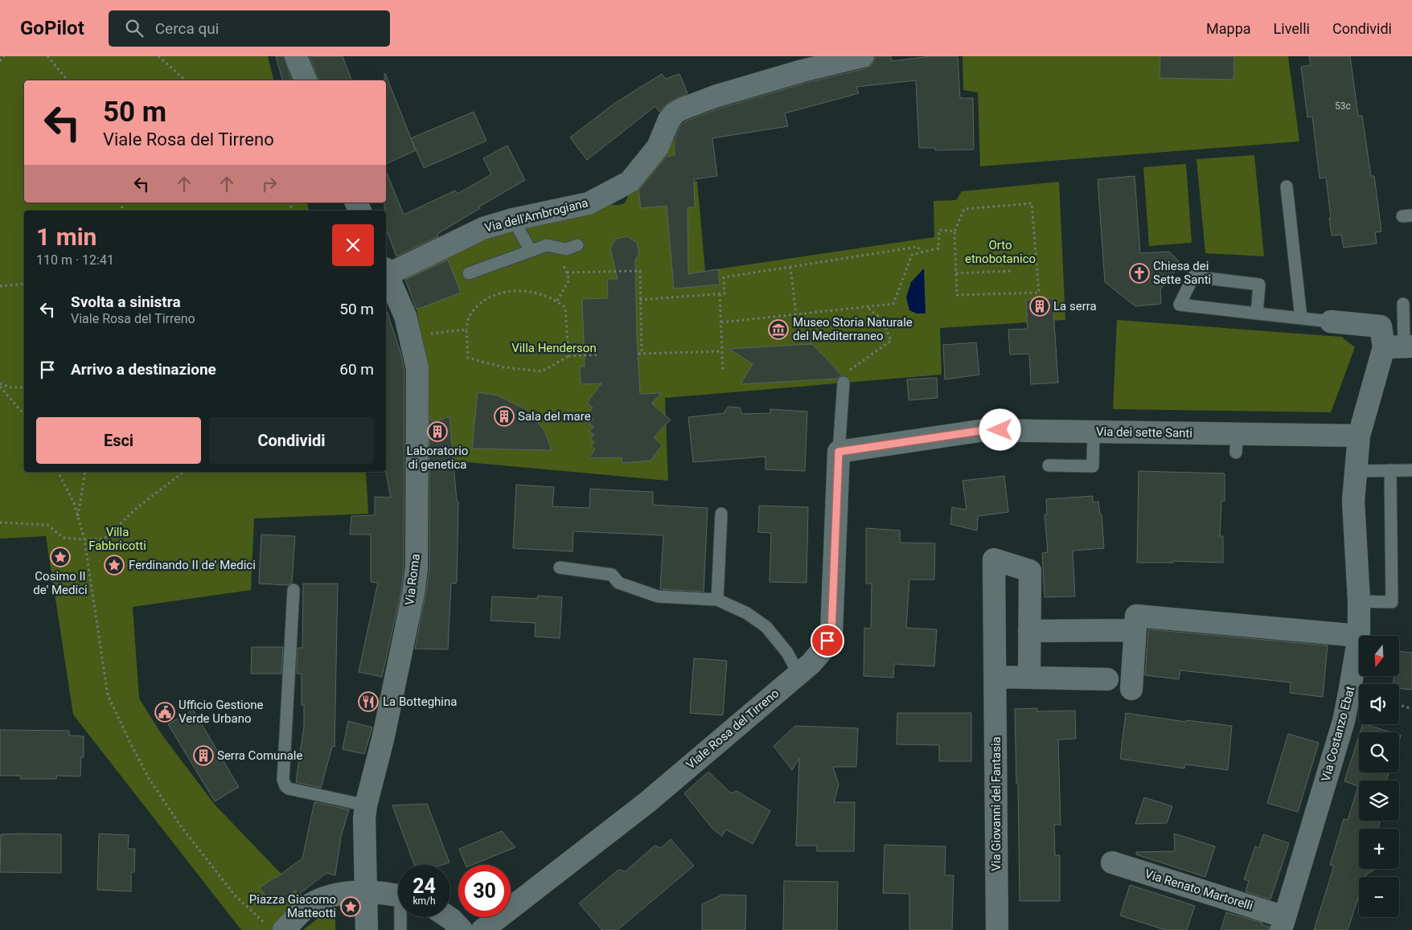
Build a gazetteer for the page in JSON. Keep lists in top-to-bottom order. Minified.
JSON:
{"streets":{"street":["Via dell'Ambrogiana","Via dei sette Santi","Via Roma","Viale Rosa del Tirreno","Via Costanzo Ebat","Via Giovanni del Fantasia","Via Renato Martorelli"]},"crossings":[["Via dei sette Santi","Viale Rosa del Tirreno"],["Via dei sette Santi","Via Costanzo Ebat"],["Via Costanzo Ebat","Via Renato Martorelli"]],"parks":["Orto etnobotanico","Villa Henderson","Villa Fabbricotti"],"places":{"church":["Chiesa dei Sette Santi"],"building":["La serra","Sala del mare","Laboratorio di genetica","Serra Comunale"],"museum":["Museo Storia Naturale del Mediterraneo"],"place":["Cosimo II de' Medici","Ferdinando II de' Medici","Piazza Giacomo Matteotti"],"restaurant":["La Botteghina"],"public building":["Ufficio Gestione Verde Urbano"]},"house_numbers":["53c"],"north":"bottom","page":{"header":"GoPilot","search":"Cerca qui","nav":["Mappa","Livelli","Condividi"],"turn":["50 m","Viale Rosa del Tirreno"],"heading":["1 min","110 m · 12:41"],"list":[{"name":"Svolta a sinistra","note":"Viale Rosa del Tirreno","value":"50 m"},{"name":"Arrivo a destinazione","value":"60 m"}],"buttons":["Esci","Condividi"],"map_buttons":["+","−"],"speed":"24 km/h","limit":"30"}}
